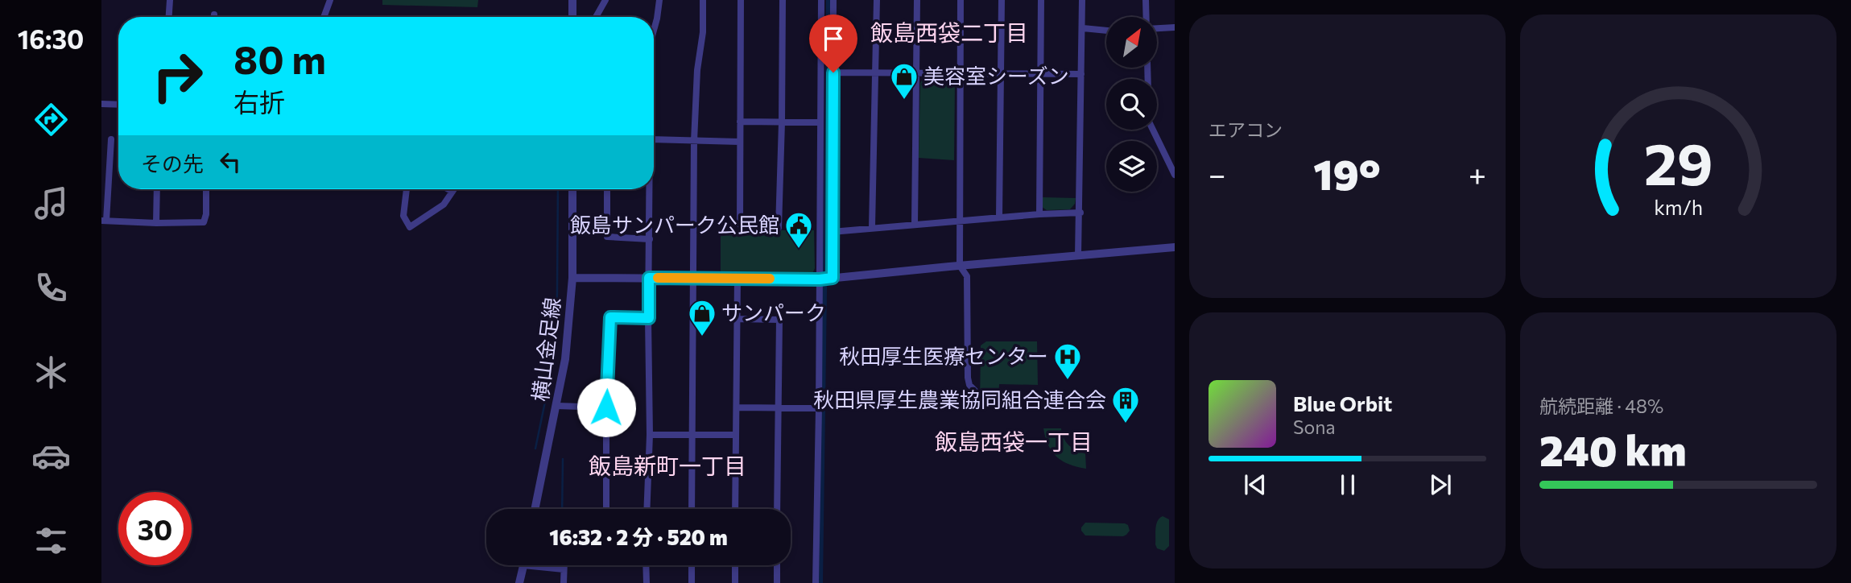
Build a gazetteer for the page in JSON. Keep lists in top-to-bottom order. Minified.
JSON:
{"streets":{"street":["横山金足線"]},"districts":["飯島西袋二丁目","飯島西袋一丁目","飯島新町一丁目"],"places":{"shop":["美容室シーズン","サンパーク"],"public building":["飯島サンパーク公民館"],"hospital":["秋田厚生医療センター"],"building":["秋田県厚生農業協同組合連合会"]},"north":"top right","page":{"tabs":"16:30","tile":["エアコン",["航続距離 · 48%","240 km"]],"turn":["80 m","右折"],"then":"その先","heat":["−","19°","+"],"song":["Blue Orbit","Sona"],"limit":"30","trip":"16:32 · 2 分 · 520 m","gauge":["29","km/h"]}}
